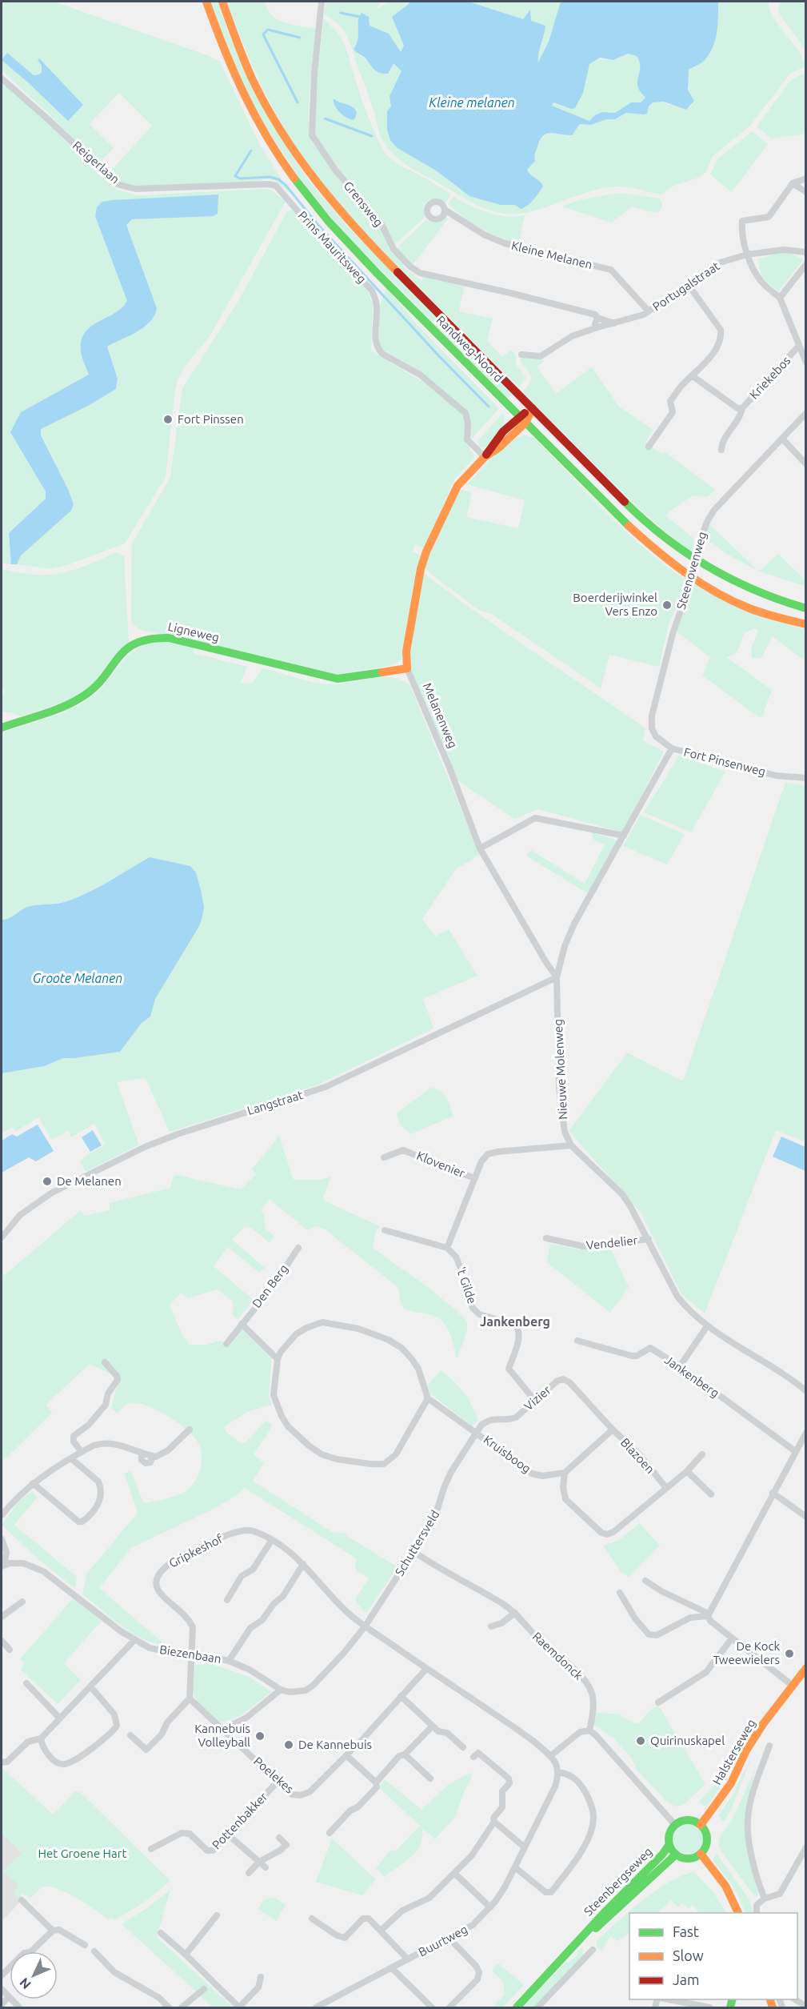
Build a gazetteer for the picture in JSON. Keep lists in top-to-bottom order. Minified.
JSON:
{"streets":{"main road":["Randweg-Noord","Ligneweg","Melanenweg","Halsterseweg","Steenbergseweg"],"street":["Reigerlaan","Grensweg","Prins Mauritsweg","Kleine Melanen","Portugalstraat","Kriekebos","Steenovenweg","Fort Pinsenweg","Nieuwe Molenweg","Langstraat","Klovenier","Vendelier","'t Gilde","Den Berg","Jankenberg","Vizier","Kruisboog","Blazoen","Schuttersveld","Gripkeshof","Biezenbaan","Raemdonck","Poelekes","Pottenbakker","Buurtweg"]},"crossings":[["Reigerlaan","Prins Mauritsweg"],["Grensweg","Portugalstraat"],["Prins Mauritsweg","Melanenweg"],["Kleine Melanen","Portugalstraat"],["Portugalstraat","Kriekebos"],["Randweg-Noord","Melanenweg"],["Steenovenweg","Fort Pinsenweg"],["Ligneweg","Melanenweg"],["Melanenweg","Nieuwe Molenweg"],["Melanenweg","Langstraat"],["Fort Pinsenweg","Nieuwe Molenweg"],["Nieuwe Molenweg","Langstraat"],["Nieuwe Molenweg","Klovenier"],["Nieuwe Molenweg","Vendelier"],["'t Gilde","Vizier"],["Vizier","Kruisboog"],["Vizier","Blazoen"],["Vizier","Schuttersveld"],["Kruisboog","Blazoen"],["Kruisboog","Schuttersveld"],["Schuttersveld","Gripkeshof"],["Schuttersveld","Raemdonck"],["Gripkeshof","Biezenbaan"],["Halsterseweg","Steenbergseweg"],["Poelekes","Pottenbakker"]],"districts":["Jankenberg"],"water":["Kleine melanen","Groote Melanen"],"parks":["Het Groene Hart"],"places":["Fort Pinssen","Boerderijwinkel Vers Enzo","De Melanen","De Kock Tweewielers","Kannebuis Volleyball","Quirinuskapel","De Kannebuis"],"legend":["Fast","Slow","Jam"],"north":"bottom left"}
